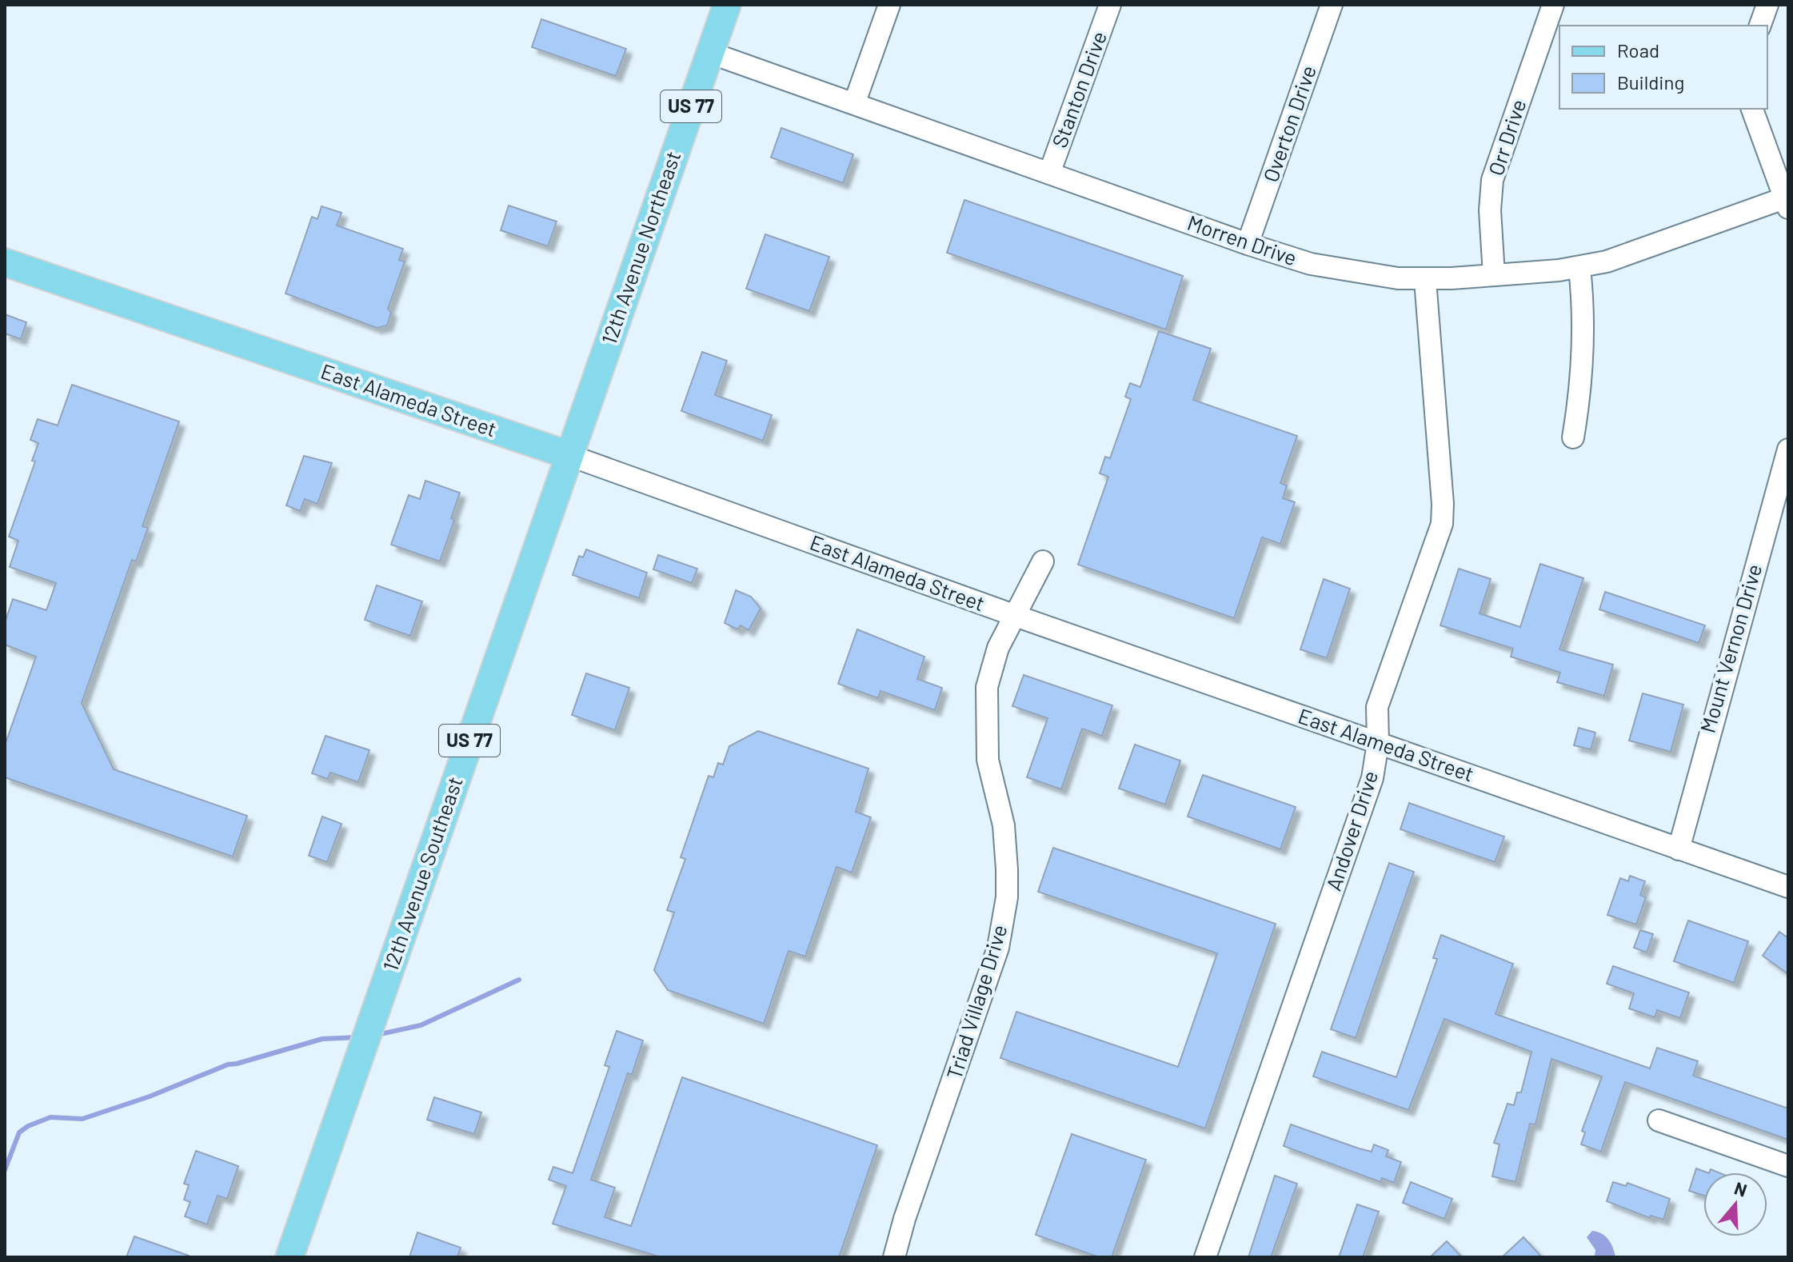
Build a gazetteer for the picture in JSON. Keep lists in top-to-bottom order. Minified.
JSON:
{"streets":{"main road":["US 77","12th Avenue Northeast","East Alameda Street","12th Avenue Southeast"],"street":["Stanton Drive","Overton Drive","Orr Drive","Morren Drive","Mount Vernon Drive","Andover Drive","Triad Village Drive"]},"crossings":[["Stanton Drive","Morren Drive"],["Overton Drive","Morren Drive"],["Orr Drive","Morren Drive"],["Morren Drive","12th Avenue Northeast"],["Morren Drive","Andover Drive"],["12th Avenue Northeast","East Alameda Street"],["12th Avenue Northeast","12th Avenue Southeast"],["East Alameda Street","Mount Vernon Drive"],["East Alameda Street","Andover Drive"],["East Alameda Street","12th Avenue Southeast"],["East Alameda Street","Triad Village Drive"]],"legend":["Road","Building"],"north":"top"}
